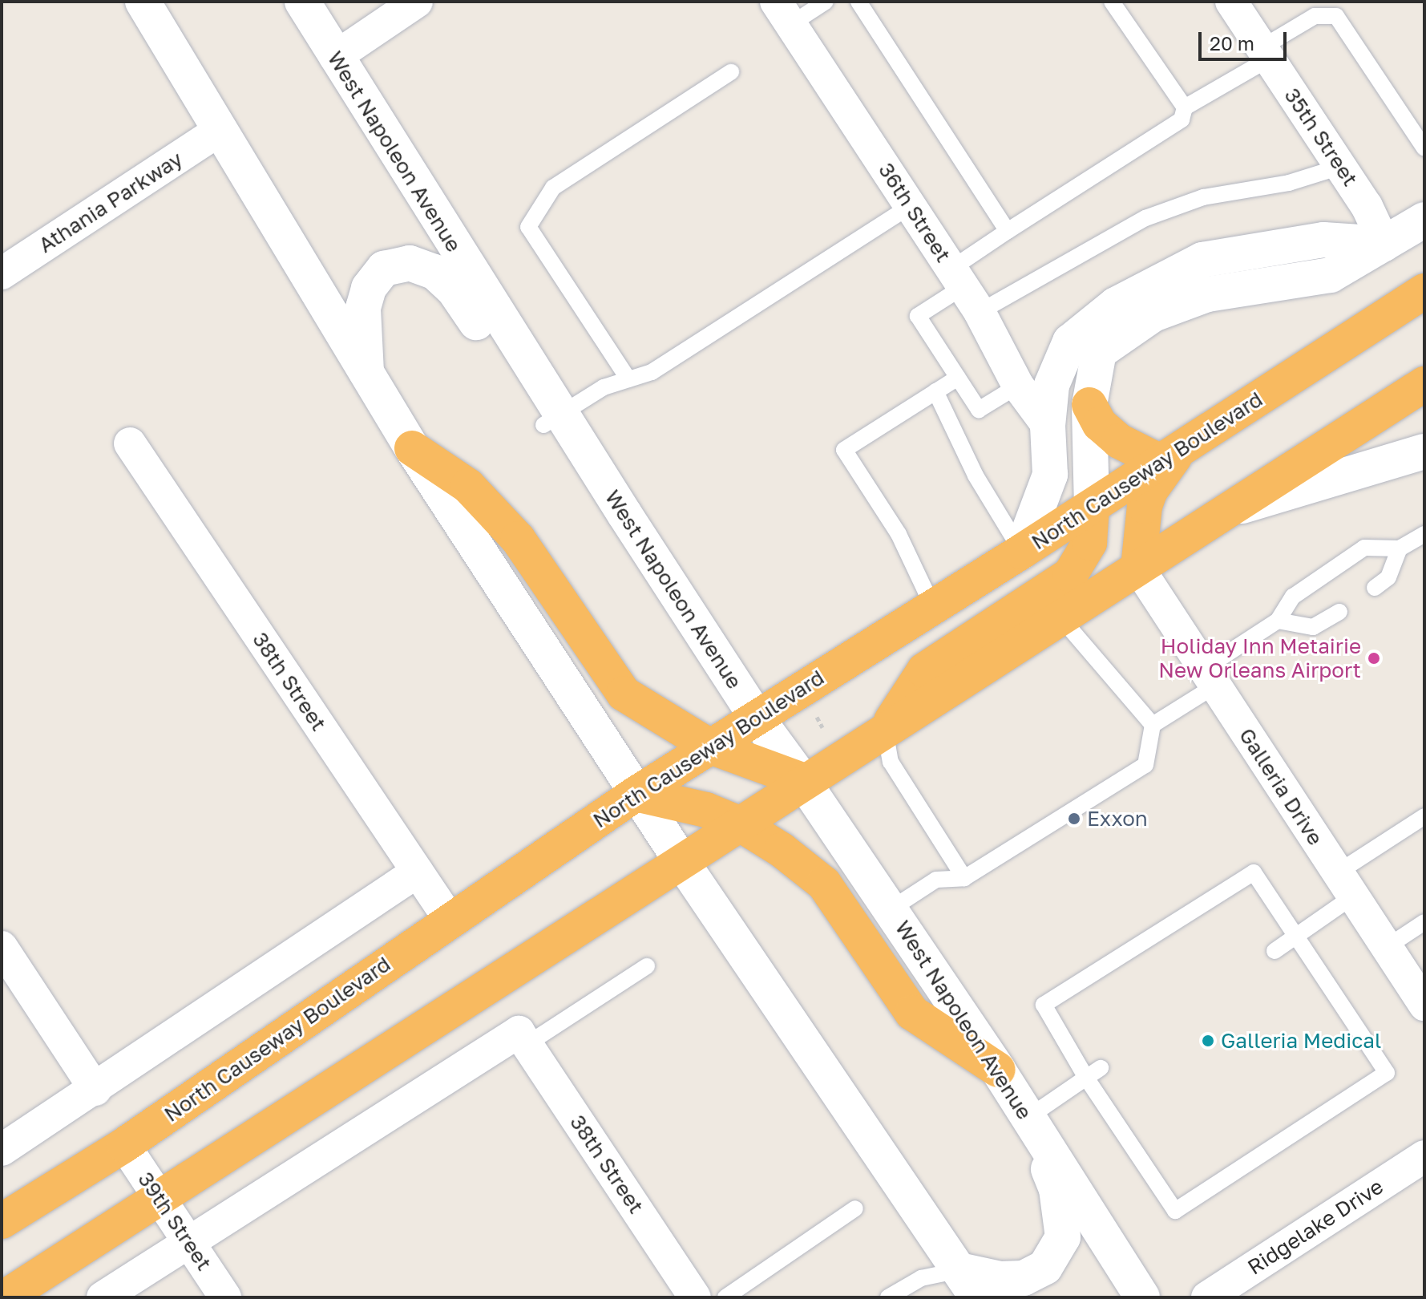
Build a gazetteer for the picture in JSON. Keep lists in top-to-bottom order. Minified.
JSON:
{"streets":{"highway":["North Causeway Boulevard"],"street":["35th Street","West Napoleon Avenue","Athania Parkway","36th Street","38th Street","Galleria Drive","39th Street","Ridgelake Drive"]},"crossings":[["West Napoleon Avenue","North Causeway Boulevard"],["North Causeway Boulevard","38th Street"],["North Causeway Boulevard","39th Street"]],"places":["Holiday Inn Metairie New Orleans Airport","Exxon","Galleria Medical"],"scale_bar":"20 m"}
